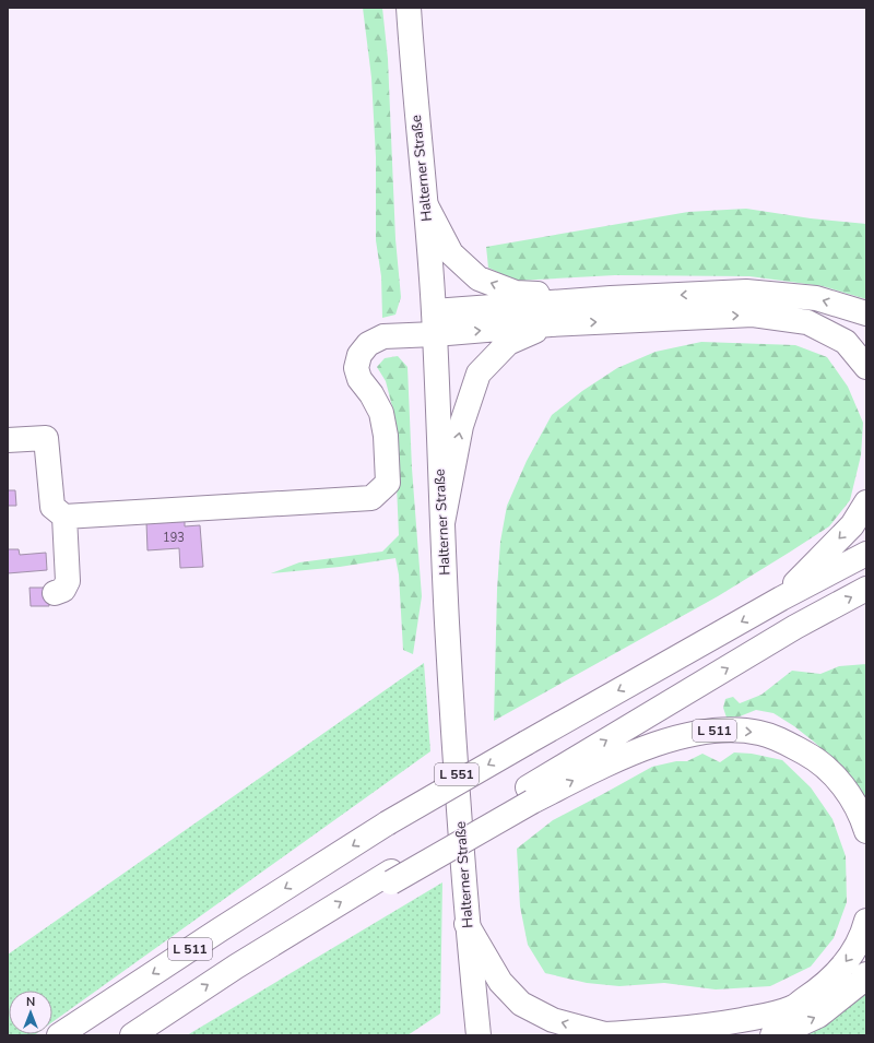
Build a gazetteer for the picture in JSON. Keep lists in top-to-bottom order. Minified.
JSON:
{"streets":{"main road":["Halterner Straße","L 511","L 551"]},"house_numbers":["193"],"north":"top"}
